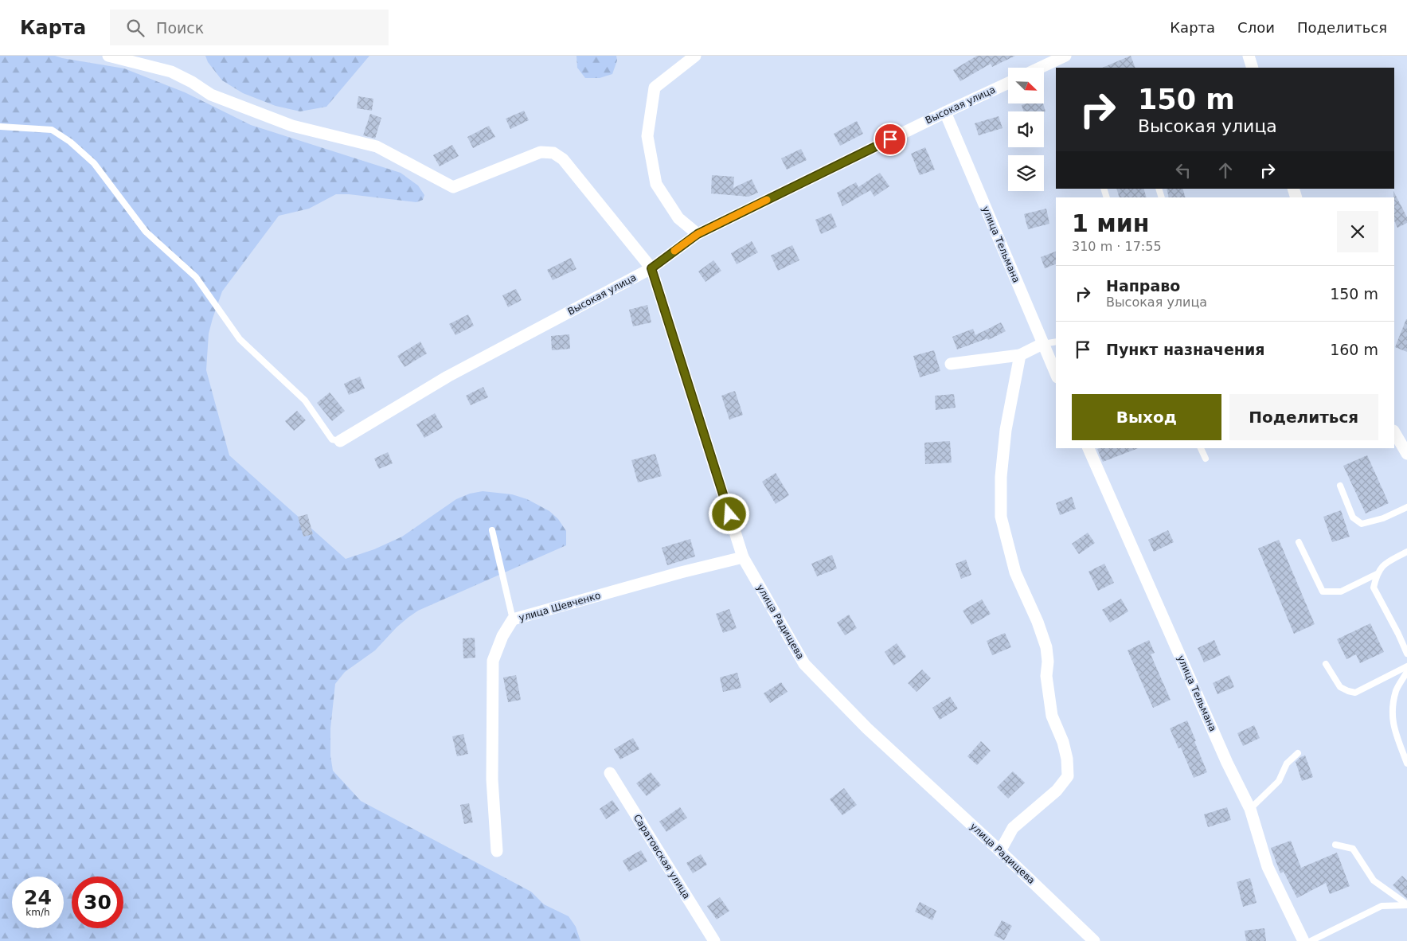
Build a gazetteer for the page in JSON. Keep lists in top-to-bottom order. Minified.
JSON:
{"streets":{"street":["Высокая улица","улица Тельмана","улица Шевченко","улица Радищева","Саратовская улица"]},"crossings":[["Высокая улица","улица Тельмана"],["Высокая улица","улица Радищева"],["улица Шевченко","улица Радищева"]],"north":"bottom right","page":{"header":"Карта","search":"Поиск","nav":["Карта","Слои","Поделиться"],"turn":["150 m","Высокая улица"],"heading":["1 мин","310 m · 17:55"],"list":[{"name":"Направо","note":"Высокая улица","value":"150 m"},{"name":"Пункт назначения","value":"160 m"}],"buttons":["Выход","Поделиться"],"speed":"24 km/h","limit":"30"}}
